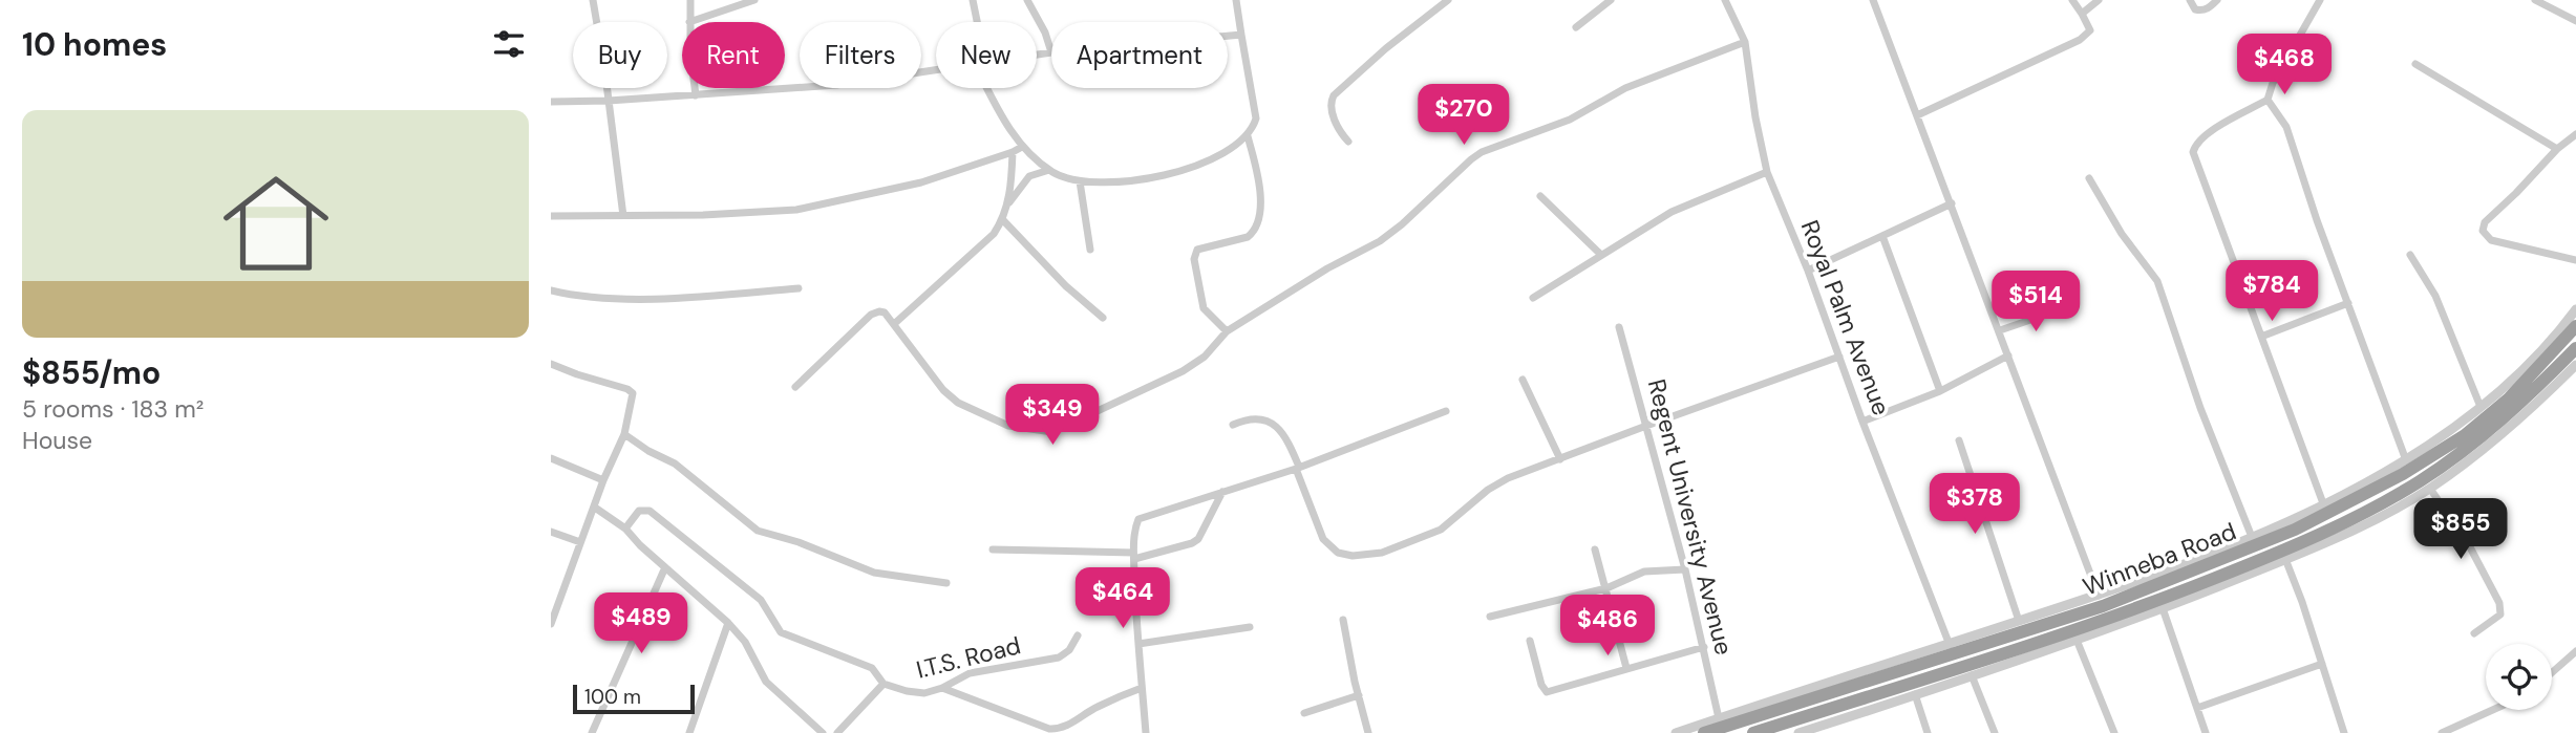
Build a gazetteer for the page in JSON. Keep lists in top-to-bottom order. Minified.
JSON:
{"streets":{"highway":["Winneba Road"],"street":["Royal Palm Avenue","Regent University Avenue","I.T.S. Road"]},"scale_bar":"100 m","page":{"heading":"10 homes","chip":["Buy","Rent","Filters","New","Apartment"],"price":["$468","$270","$784","$514","$349","$378","$855","$464","$489","$486"],"list":[{"name":"$855/mo","note":"5 rooms · 183 m² · House"}],"scale":"100 m"}}
